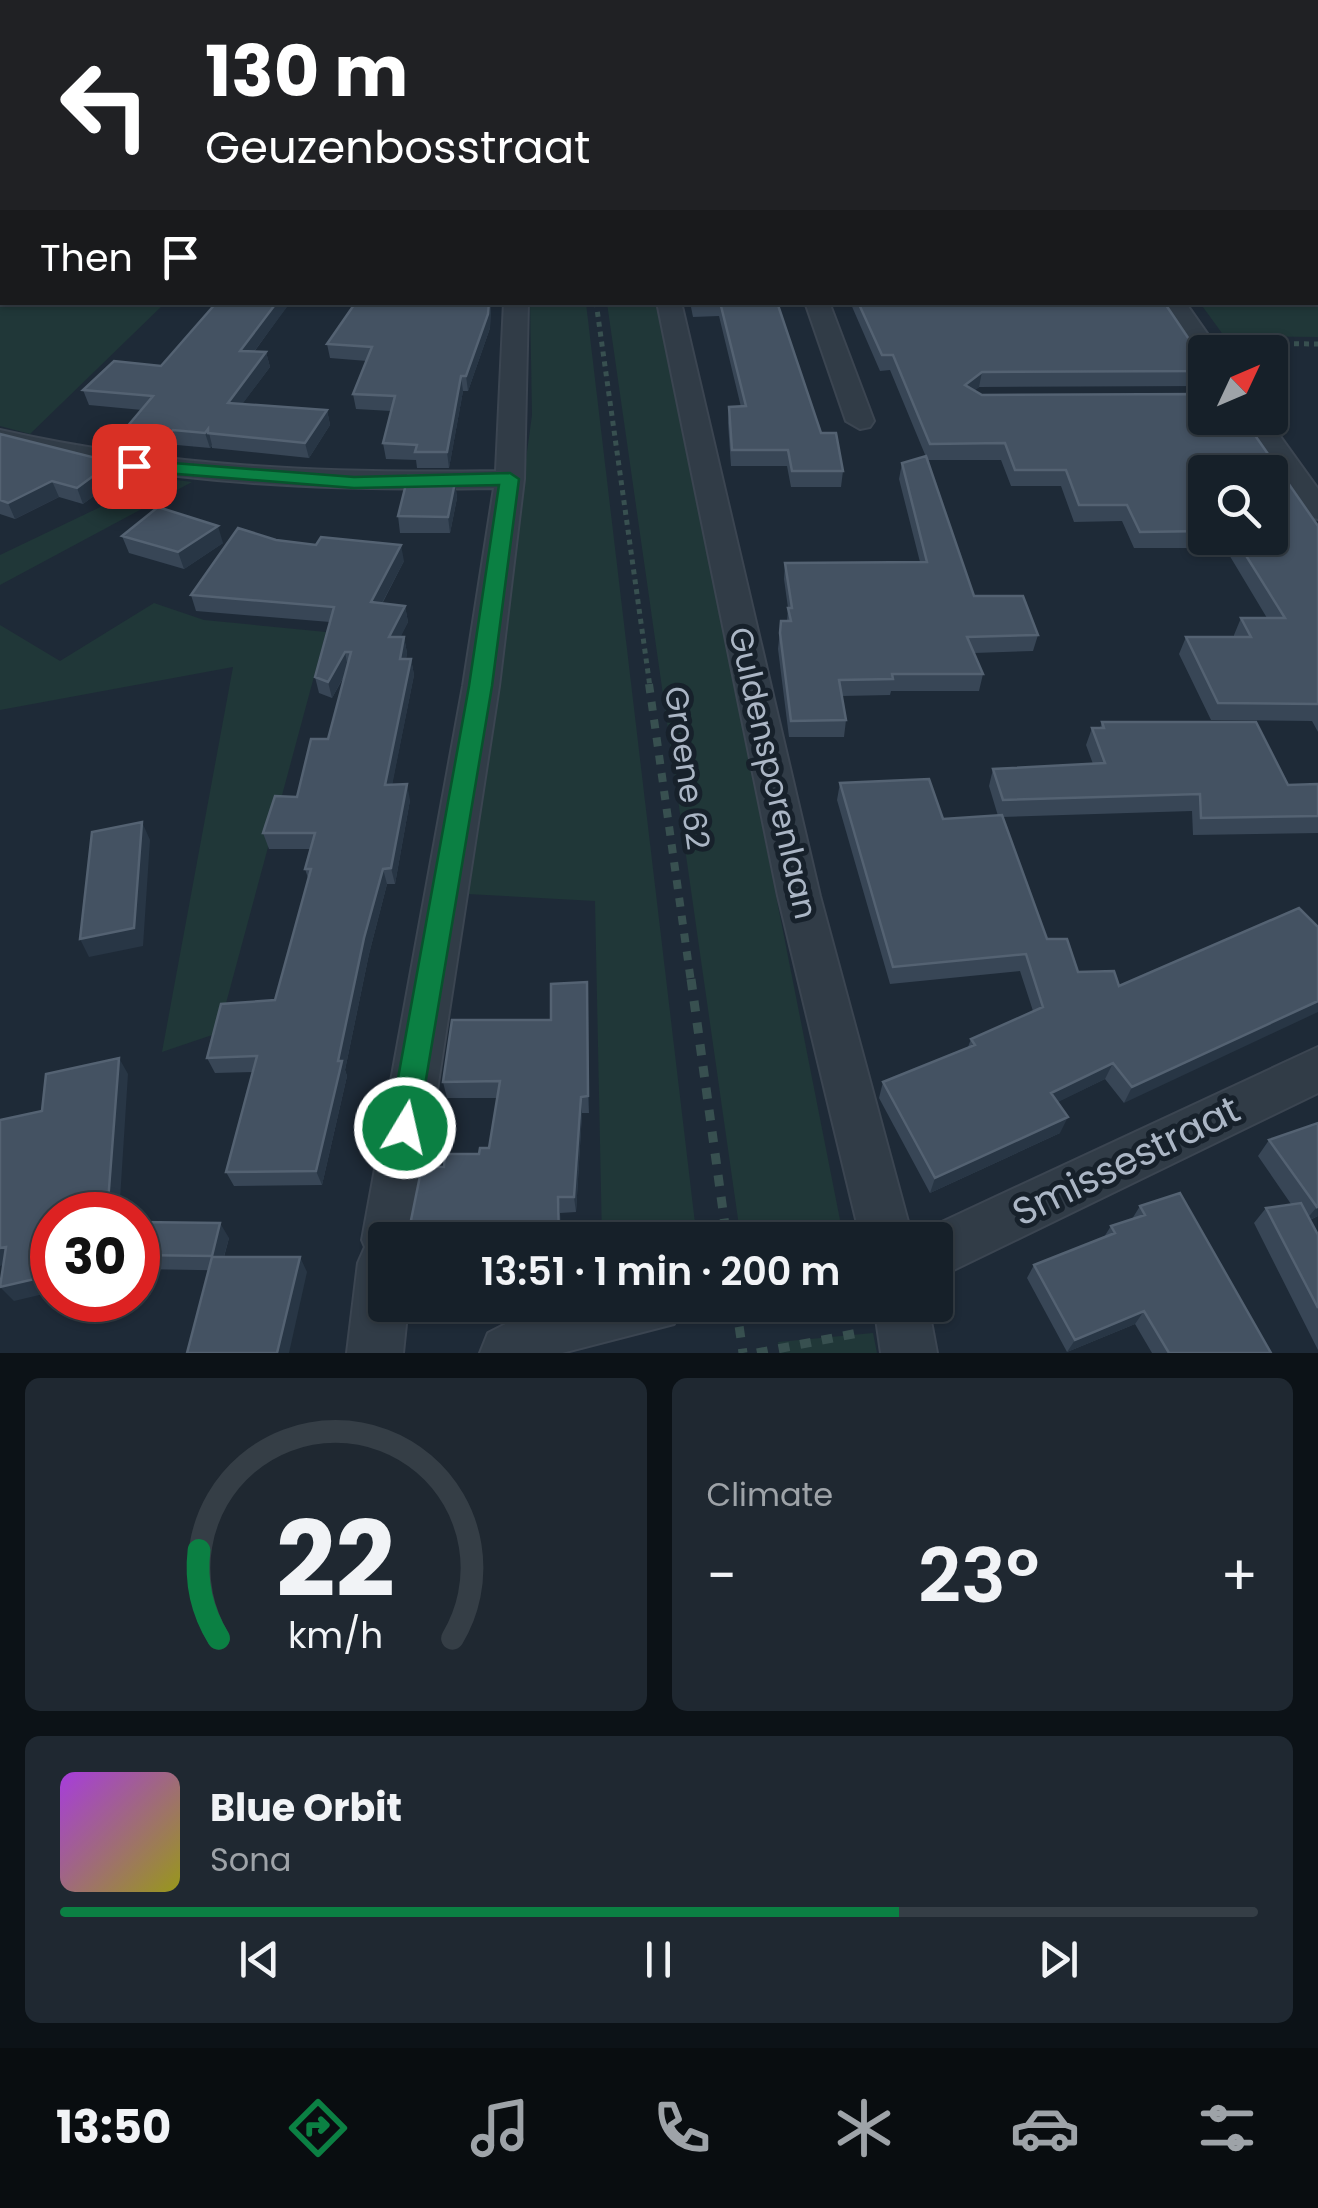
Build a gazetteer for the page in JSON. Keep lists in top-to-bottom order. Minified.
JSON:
{"streets":{"street":["Guldensporenlaan","Smissestraat"],"path":["Groene 62"]},"north":"top right","page":{"turn":["130 m","Geuzenbosstraat"],"then":"Then","limit":"30","trip":"13:51 · 1 min · 200 m","tile":"Climate","heat":["−","23°","+"],"song":["Blue Orbit","Sona"],"tabs":"13:50","gauge":["22","km/h"]}}
